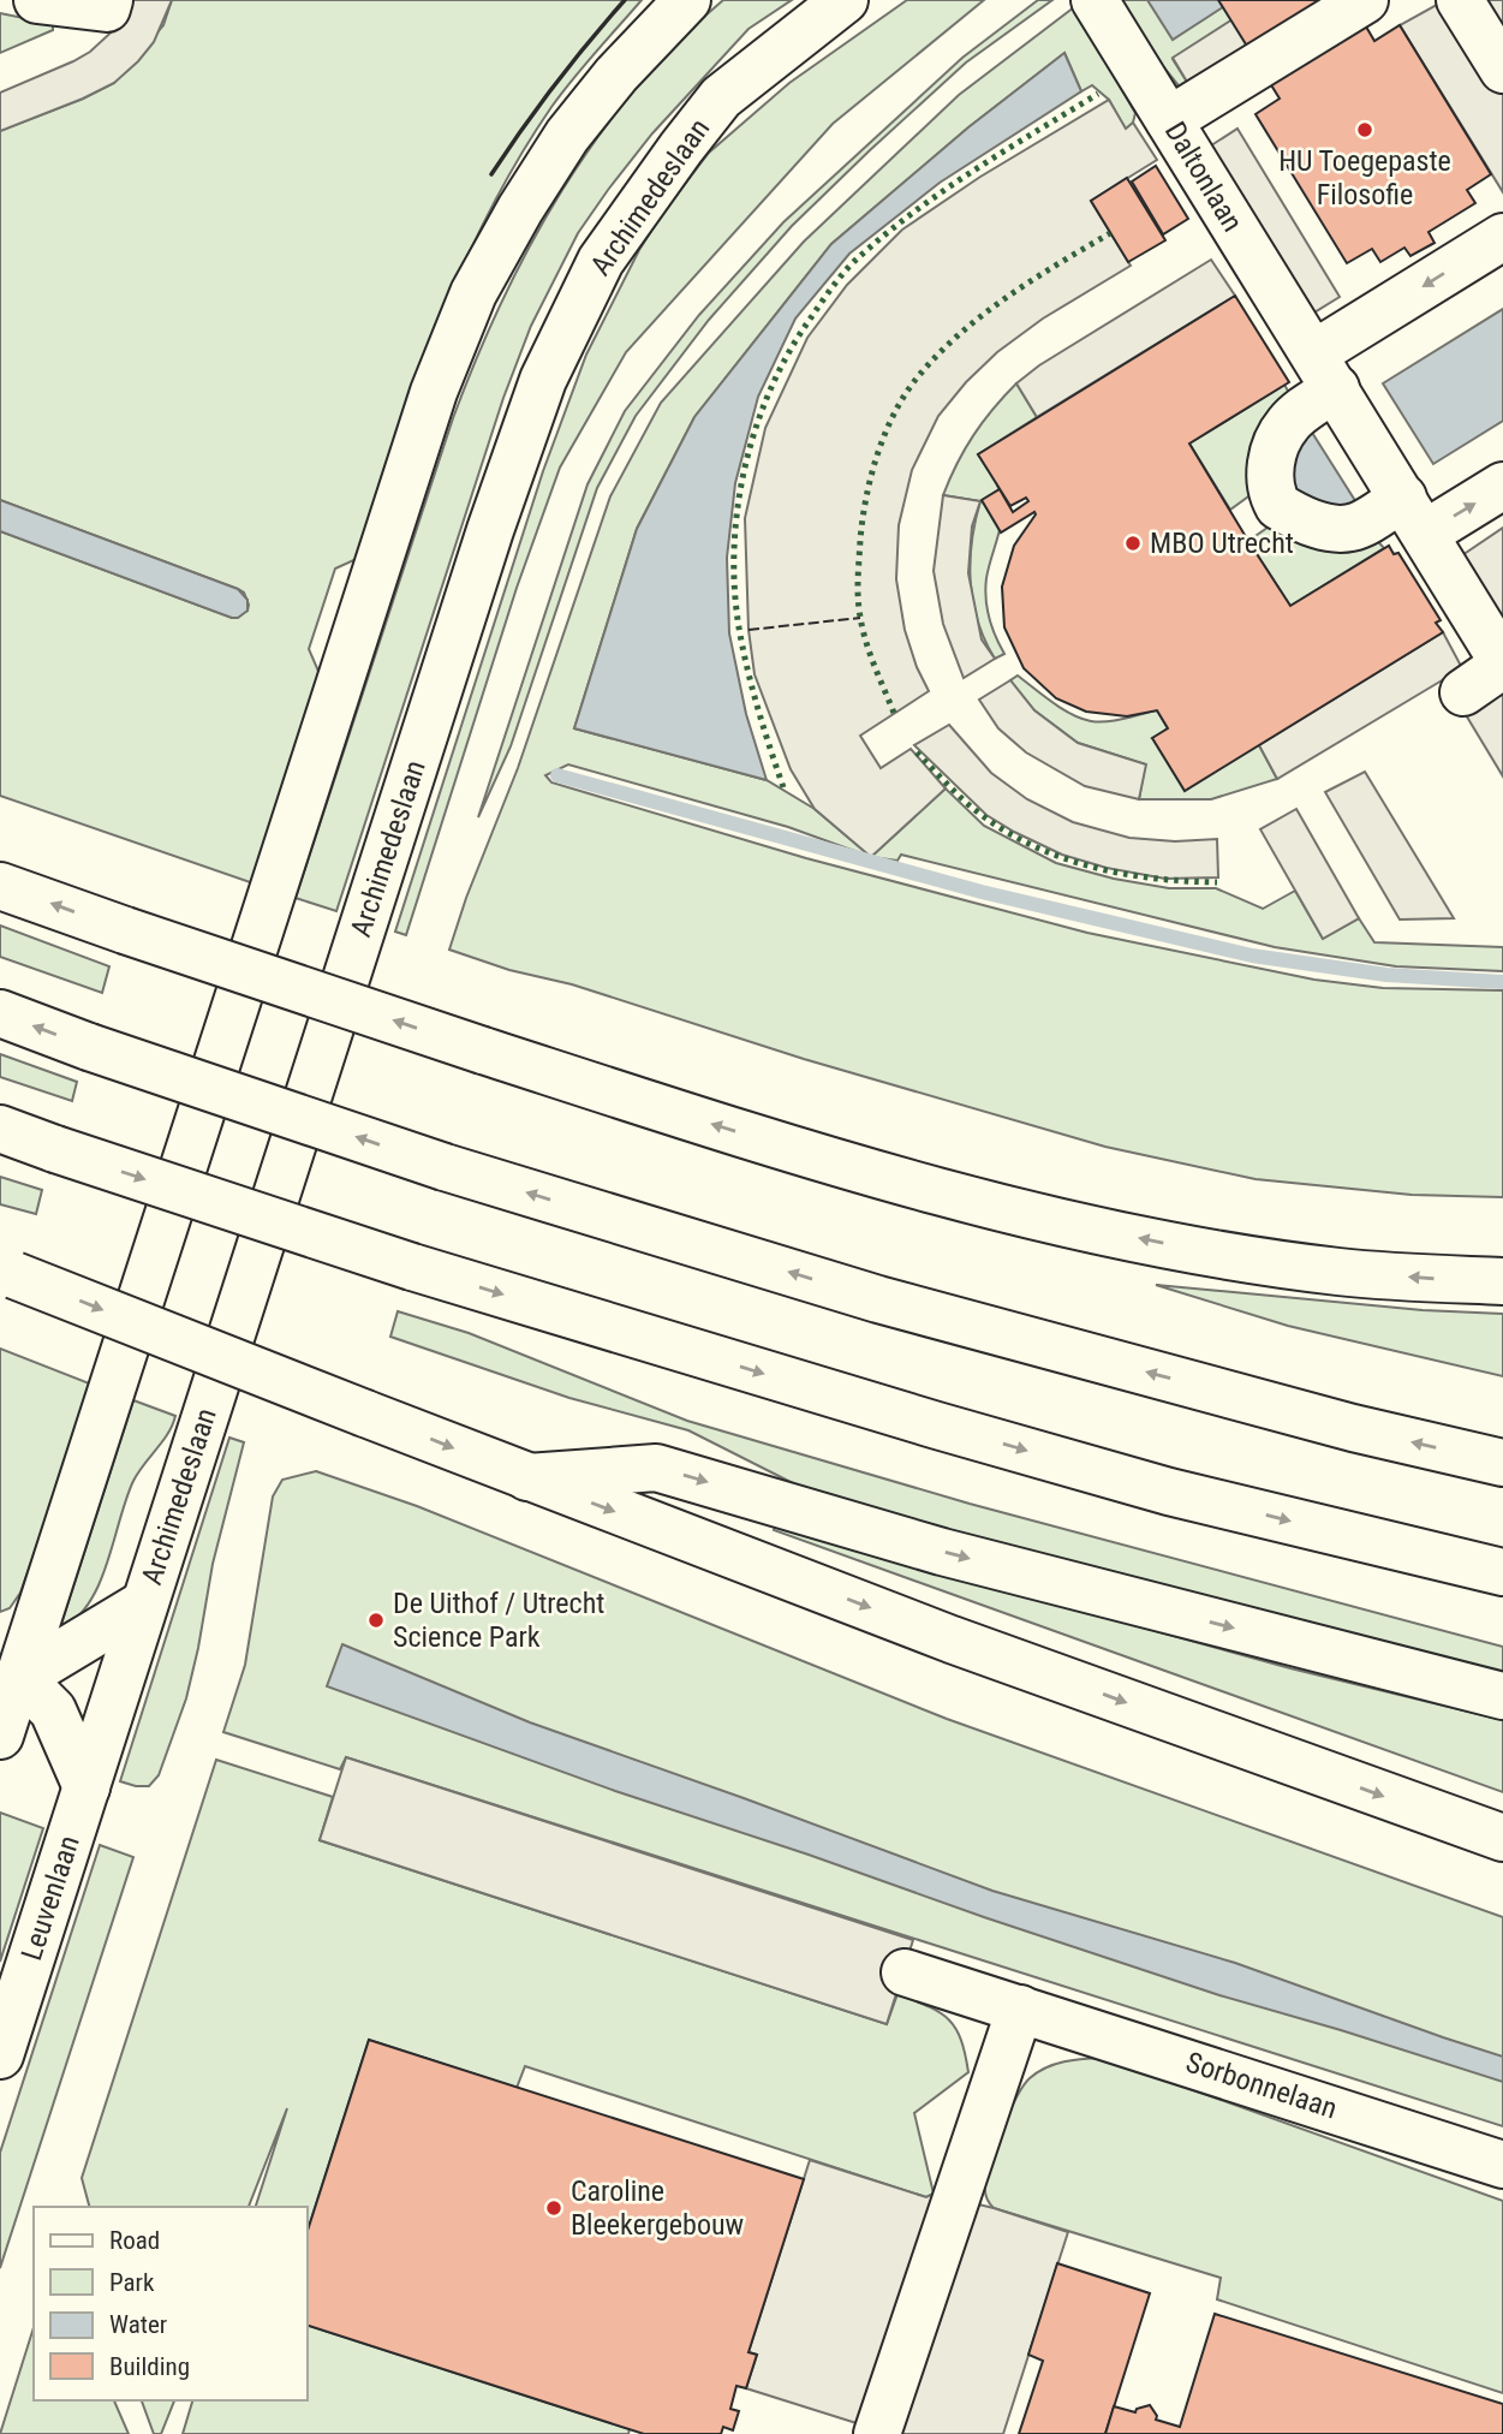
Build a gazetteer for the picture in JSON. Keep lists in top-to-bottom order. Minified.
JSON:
{"streets":{"main road":["Daltonlaan","Archimedeslaan","Leuvenlaan","Sorbonnelaan"]},"crossings":[["Archimedeslaan","Leuvenlaan"]],"places":["HU Toegepaste Filosofie","MBO Utrecht","De Uithof / Utrecht Science Park","Caroline Bleekergebouw"],"legend":["Road","Park","Water","Building"]}
